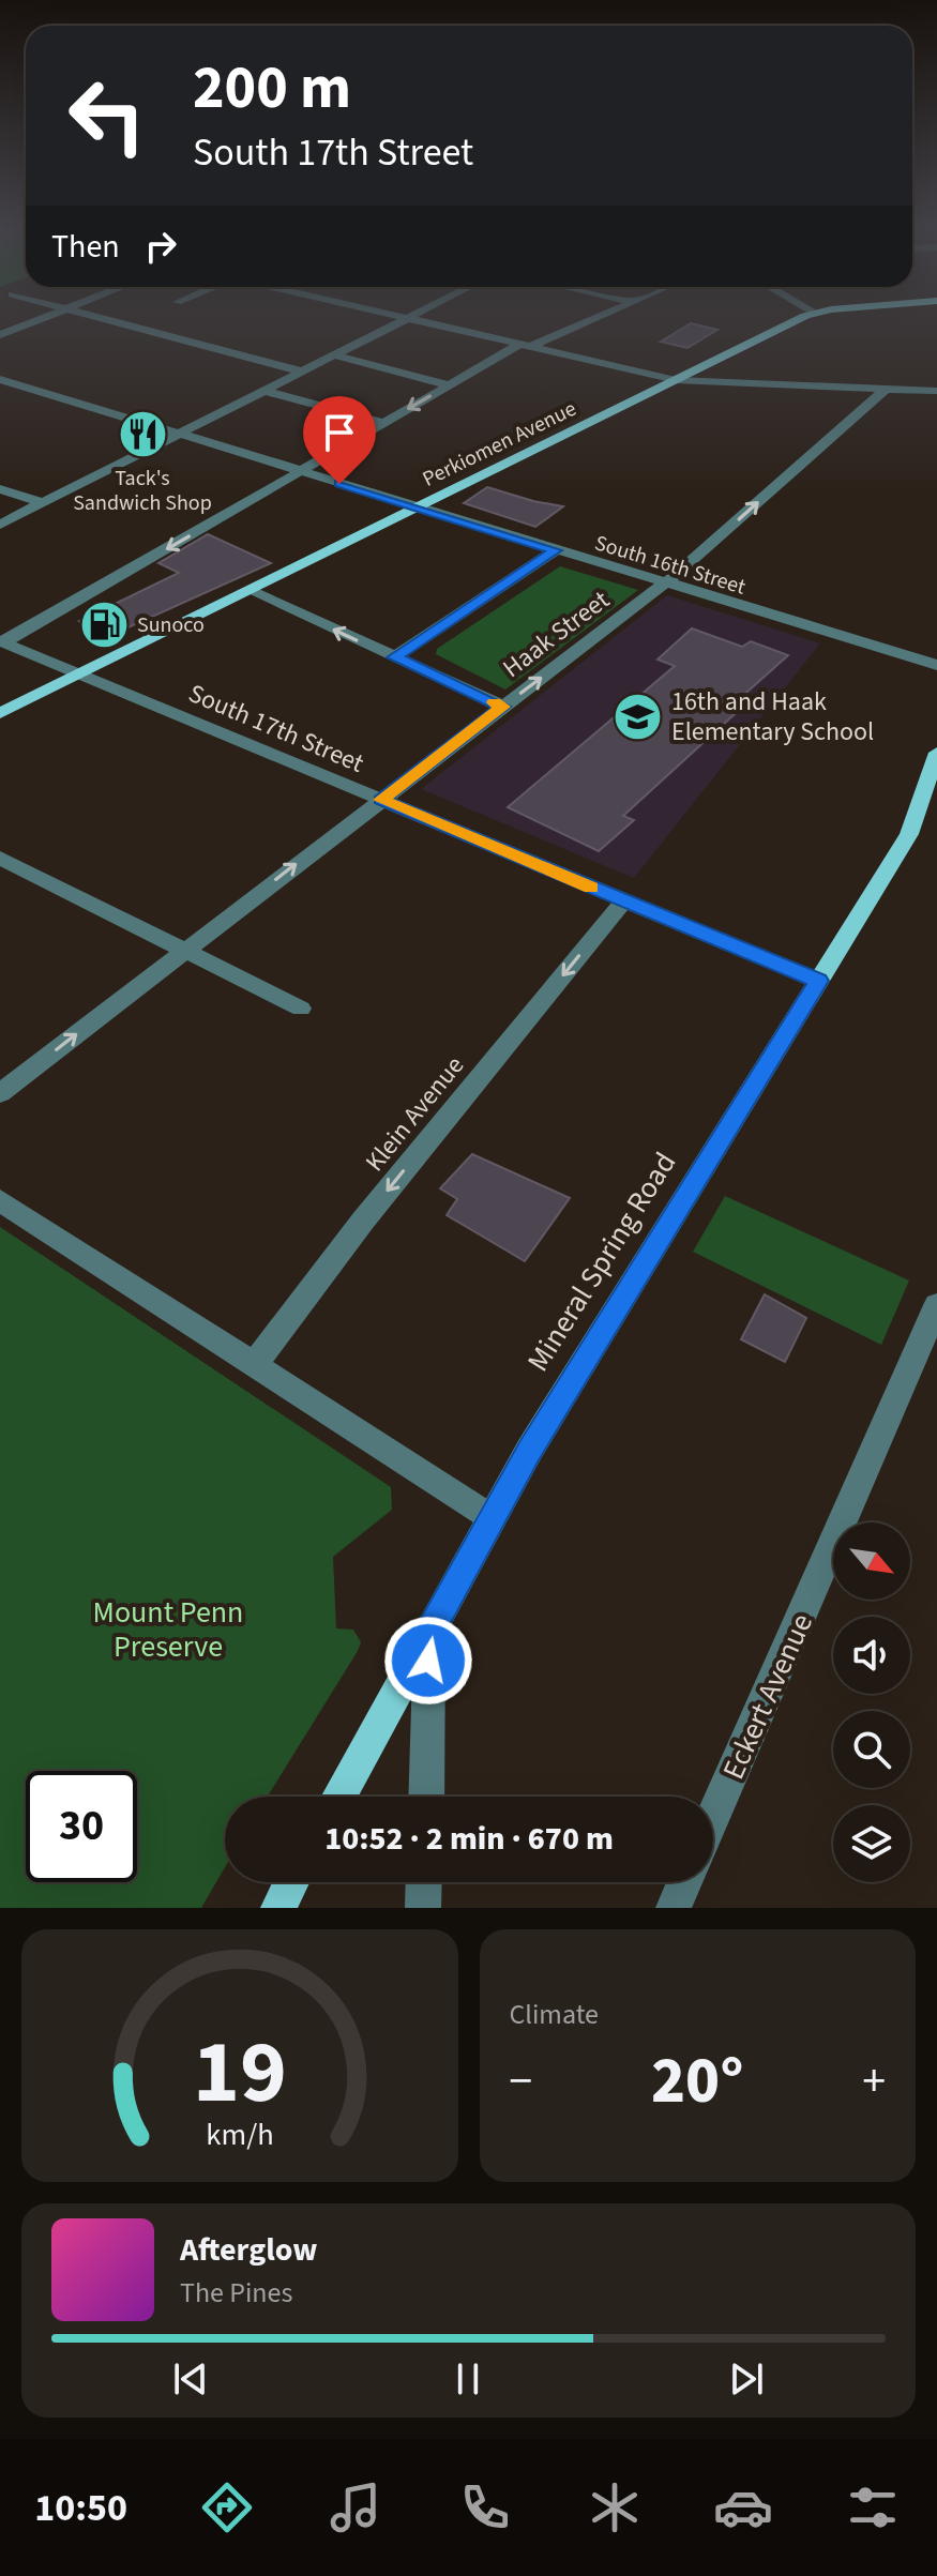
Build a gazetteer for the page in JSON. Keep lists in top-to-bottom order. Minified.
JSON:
{"streets":{"main road":["Perkiomen Avenue","Mineral Spring Road"],"street":["South 16th Street","Haak Street","South 17th Street","Klein Avenue","Eckert Avenue"]},"crossings":[["Perkiomen Avenue","South 16th Street"],["Perkiomen Avenue","South 17th Street"],["South 16th Street","Haak Street"],["Haak Street","South 17th Street"],["South 17th Street","Klein Avenue"],["South 17th Street","Mineral Spring Road"]],"one_way":["Haak Street","Klein Avenue"],"parks":["Mount Penn Preserve"],"places":{"restaurant":["Tack's Sandwich Shop"],"fuel station":["Sunoco"],"school or university":["16th and Haak Elementary School"]},"north":"bottom right","page":{"turn":["200 m","South 17th Street"],"then":"Then","limit":"30","trip":"10:52 · 2 min · 670 m","tile":"Climate","heat":["−","20°","+"],"song":["Afterglow","The Pines"],"tabs":"10:50","gauge":["19","km/h"]}}
